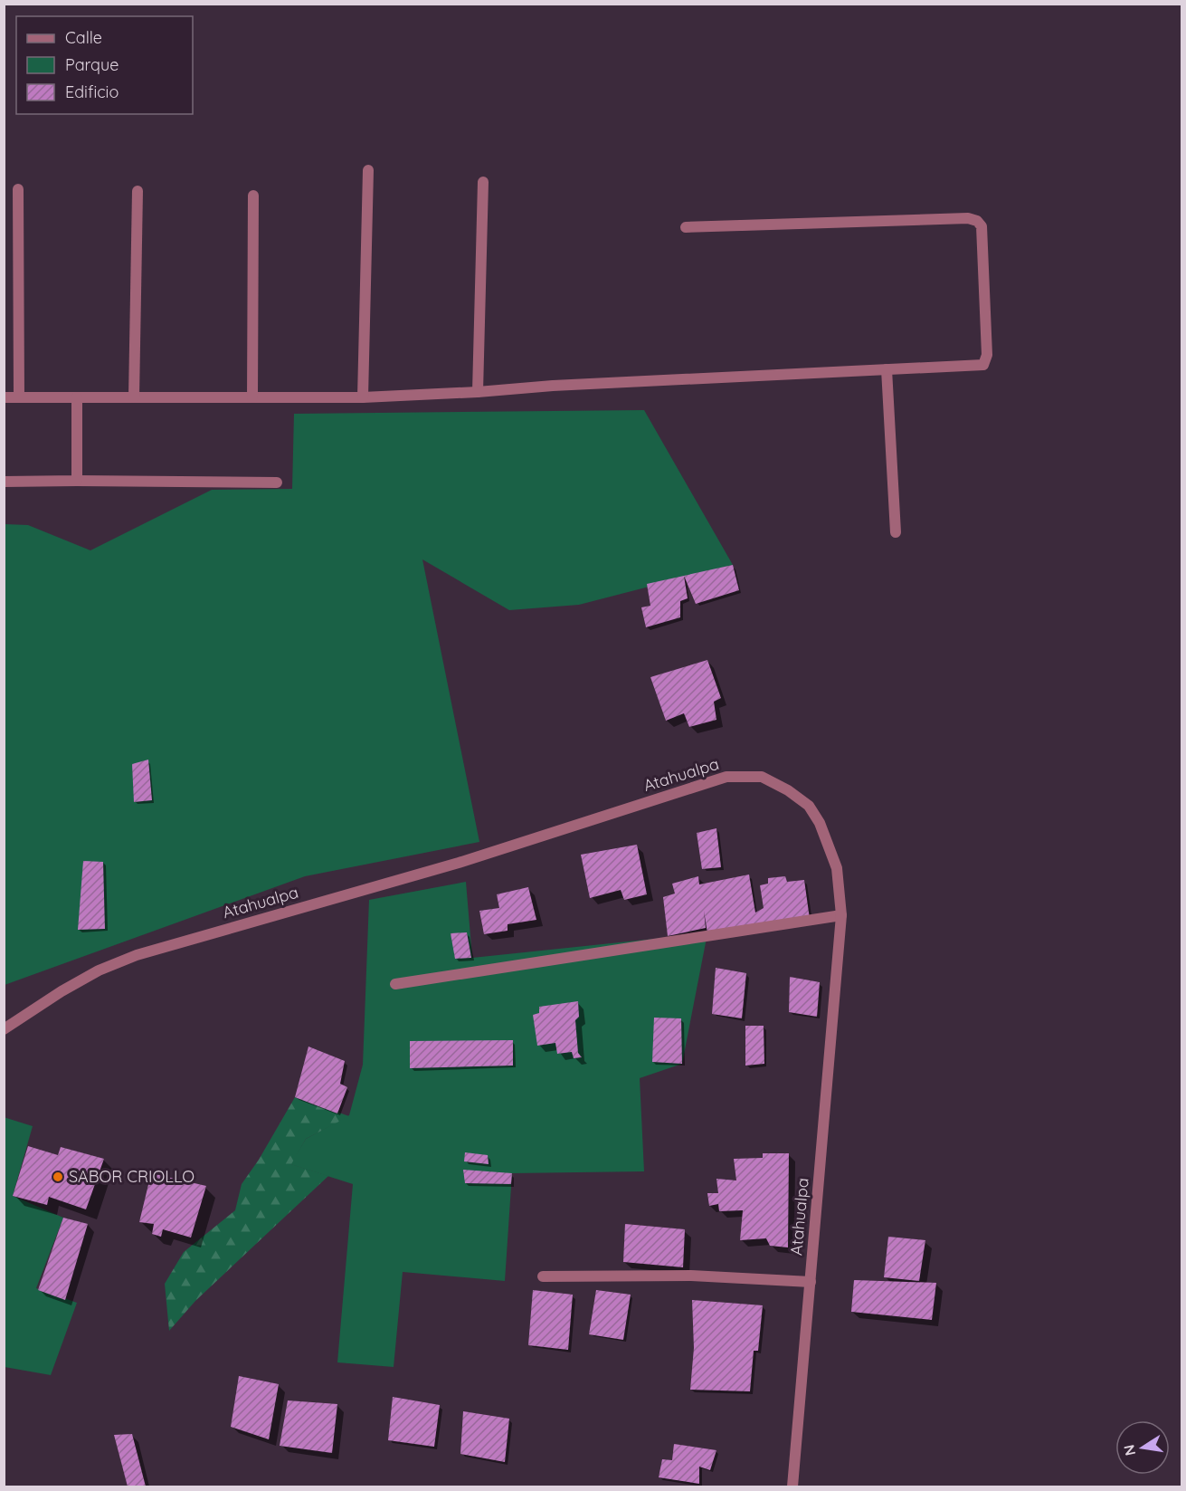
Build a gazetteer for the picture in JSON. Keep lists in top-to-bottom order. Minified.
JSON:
{"streets":{"street":["Atahualpa"]},"places":["SABOR CRIOLLO"],"legend":["Calle","Parque","Edificio"],"north":"left"}
